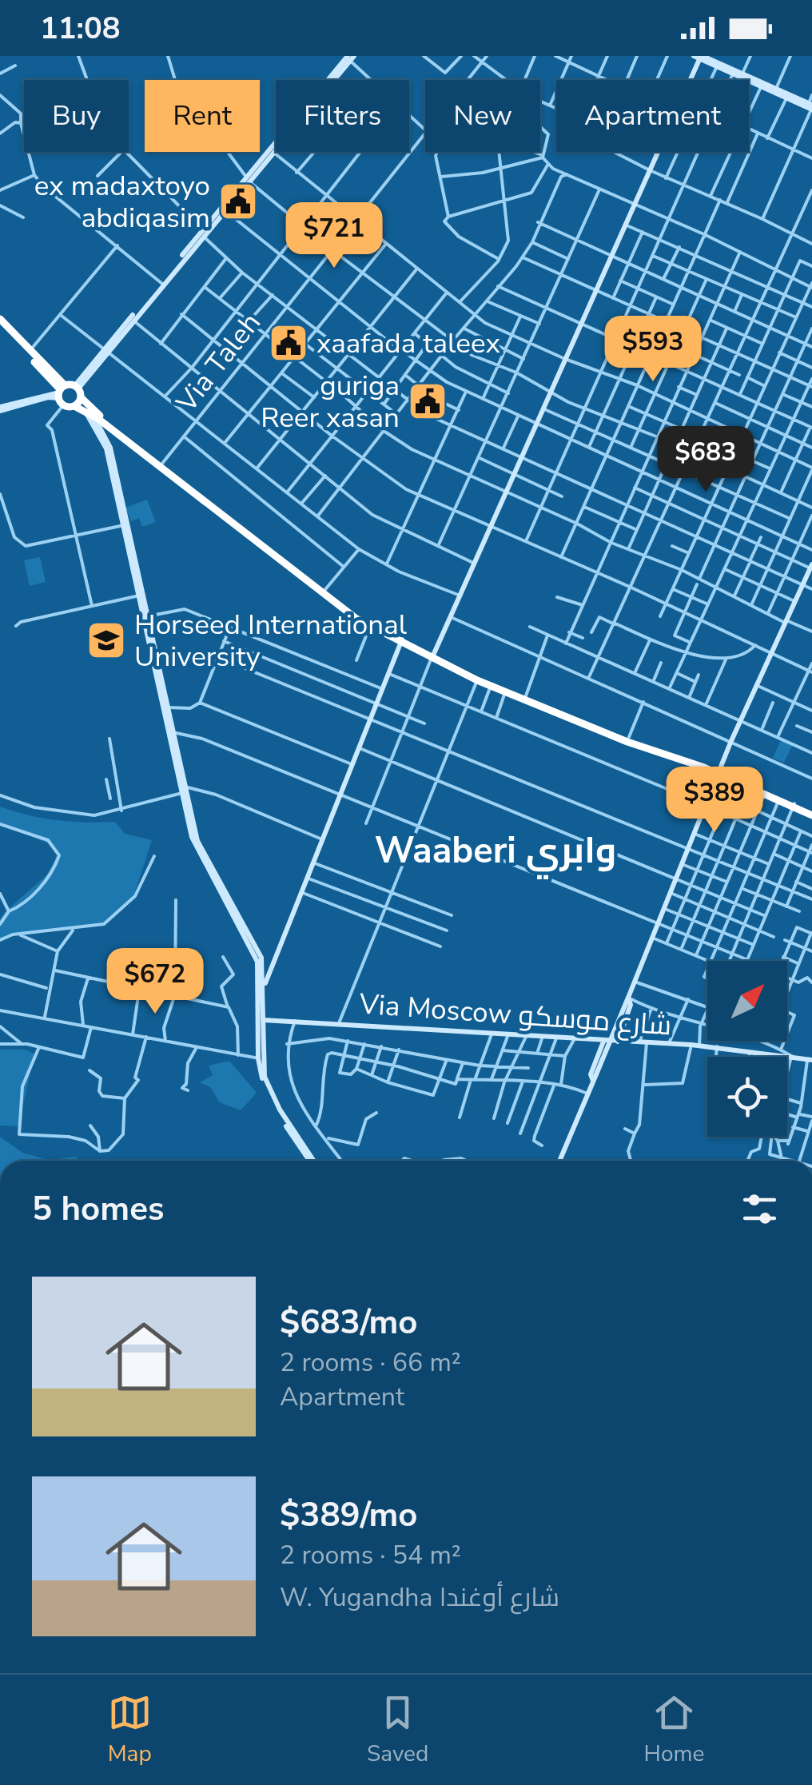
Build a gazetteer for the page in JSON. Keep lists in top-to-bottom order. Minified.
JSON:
{"streets":{"main road":["Via Moscow شارع موسكو"],"street":["Via Taleh"]},"districts":["Waaberi وابري"],"places":{"public building":["ex madaxtoyo abdiqasim","xaafada taleex","guriga Reer xasan"],"school or university":["Horseed International University"]},"north":"top right","page":{"status":"11:08","chip":["Buy","Rent","Filters","New","Apartment"],"price":["$721","$593","$683","$389","$672"],"heading":"5 homes","list":[{"name":"$683/mo","note":"2 rooms · 66 m² · Apartment"},{"name":"$389/mo","note":"2 rooms · 54 m² · W. Yugandha شارع أوغندا"}],"tabs":["Map","Saved","Home"]}}
